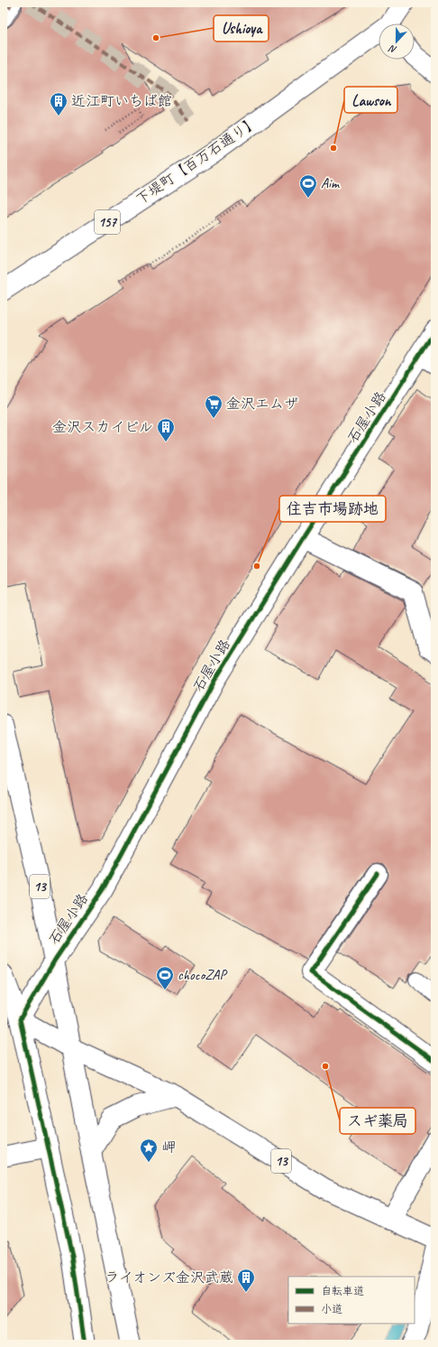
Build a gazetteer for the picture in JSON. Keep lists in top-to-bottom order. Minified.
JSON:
{"streets":{"main road":["下堤町【百万石通り】","157","石屋小路","13"]},"crossings":[["石屋小路","13"]],"places":{"other":["Ushioya","Lawson","住吉市場跡地","スギ薬局"],"building":["近江町いちば館","金沢スカイビル","ライオンズ金沢武蔵"],"sports":["Aim","chocoZAP"],"supermarket":["金沢エムザ"],"place":["岬"]},"legend":["自転車道","小道"],"north":"bottom"}
